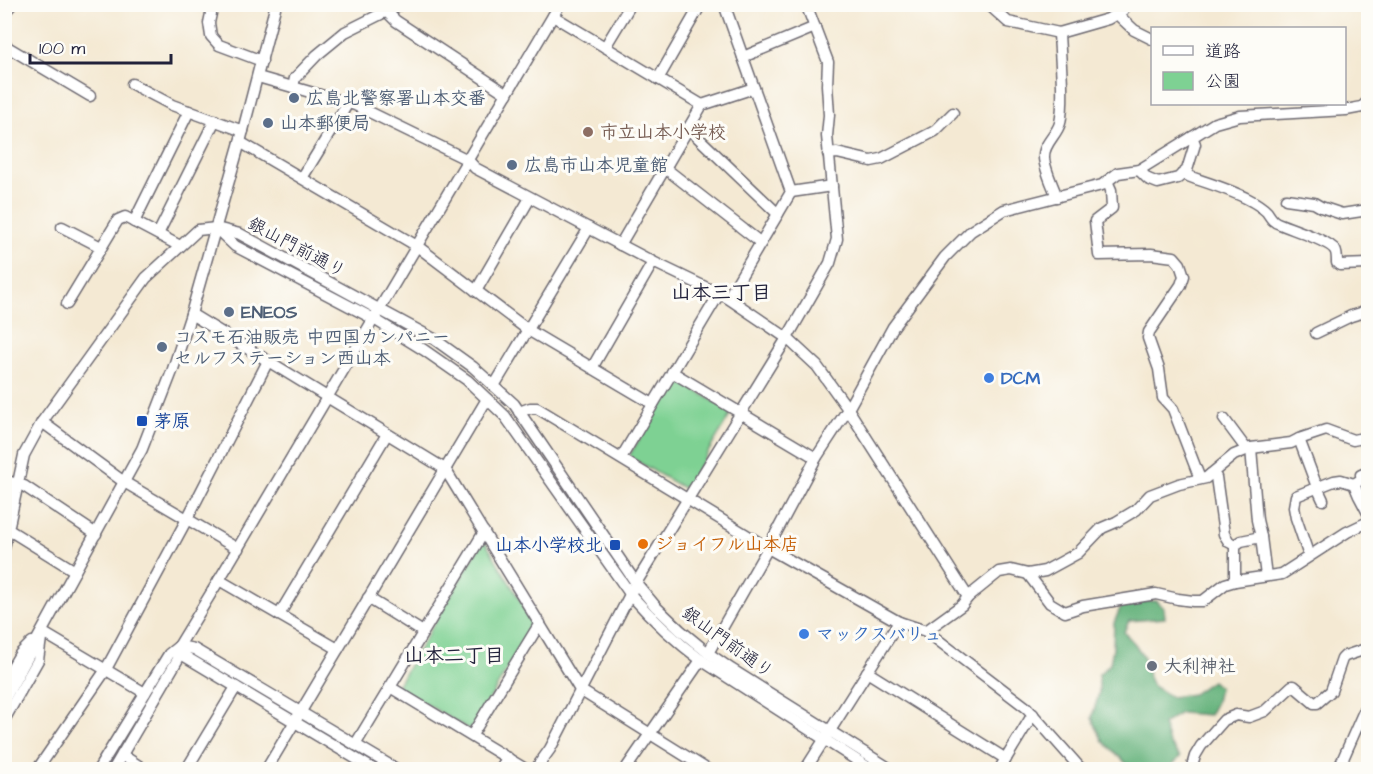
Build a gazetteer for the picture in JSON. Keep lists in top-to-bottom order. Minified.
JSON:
{"streets":{"street":["銀山門前通り"]},"districts":["山本三丁目","山本二丁目"],"places":{"other":["広島北警察署山本交番","山本郵便局","市立山本小学校","広島市山本児童館","ENEOS","コスモ石油販売 中四国カンパニー セルフステーション西山本","DCM","ジョイフル山本店","マックスバリュ","大利神社"],"transit":["茅原","山本小学校北"]},"legend":["道路","公園"],"scale_bar":"100 m"}
